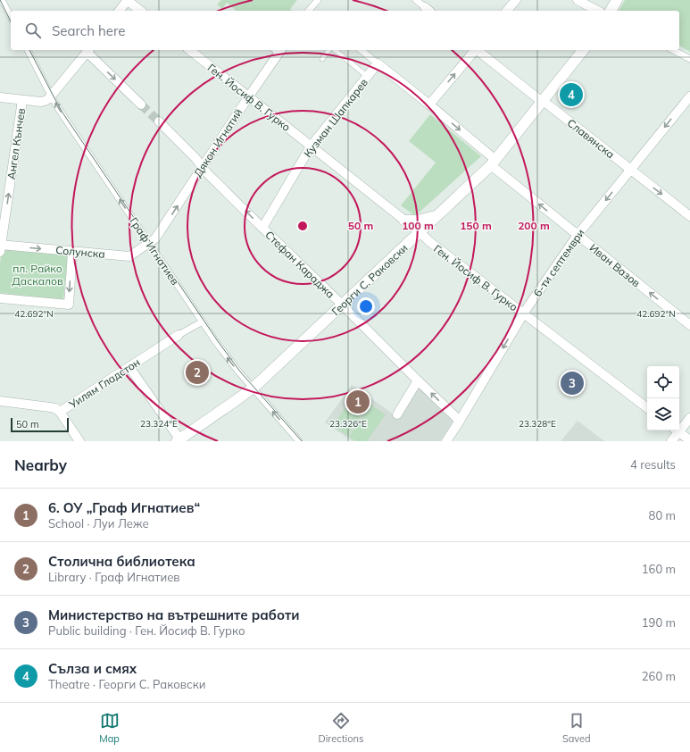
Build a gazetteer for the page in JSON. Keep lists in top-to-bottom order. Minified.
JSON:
{"streets":{"street":["Ген. Йосиф В. Гурко","Кузман Шапкарев","Славянска","Дякон Игнатий","Ангел Кънчев","Граф Игнатиев","Солунска","6-ти септември","Стефан Караджа","Иван Вазов","Георги С. Раковски","Уилям Гладстон"]},"crossings":[["Ген. Йосиф В. Гурко","Кузман Шапкарев"],["Ген. Йосиф В. Гурко","Дякон Игнатий"],["Ген. Йосиф В. Гурко","6-ти септември"],["Ген. Йосиф В. Гурко","Георги С. Раковски"],["Кузман Шапкарев","Стефан Караджа"],["Кузман Шапкарев","Иван Вазов"],["Славянска","6-ти септември"],["Славянска","Георги С. Раковски"],["Дякон Игнатий","Граф Игнатиев"],["Дякон Игнатий","Солунска"],["Дякон Игнатий","Стефан Караджа"],["Ангел Кънчев","Солунска"],["Граф Игнатиев","Солунска"],["Граф Игнатиев","Георги С. Раковски"],["Граф Игнатиев","Уилям Гладстон"],["6-ти септември","Стефан Караджа"],["6-ти септември","Иван Вазов"],["Стефан Караджа","Георги С. Раковски"],["Иван Вазов","Георги С. Раковски"]],"one_way":["Дякон Игнатий","Ангел Кънчев","Граф Игнатиев","Солунска","6-ти септември"],"parks":["пл. Райко Даскалов"],"scale_bar":"50 m","page":{"search":"Search here","pins":["4","2","3","1"],"scale":"50 m","heading":["Nearby","4 results"],"list":[{"mark":"1","name":"6. ОУ „Граф Игнатиев“","note":"School · Луи Леже","value":"80 m"},{"mark":"2","name":"Столична библиотека","note":"Library · Граф Игнатиев","value":"160 m"},{"mark":"3","name":"Министерство на вътрешните работи","note":"Public building · Ген. Йосиф В. Гурко","value":"190 m"},{"mark":"4","name":"Сълза и смях","note":"Theatre · Георги С. Раковски","value":"260 m"}],"nav":["Map","Directions","Saved"]},"coordinates":["42.692°N","23.324°E","23.326°E","23.328°E"],"rings":["50 m","100 m","150 m","200 m"]}
